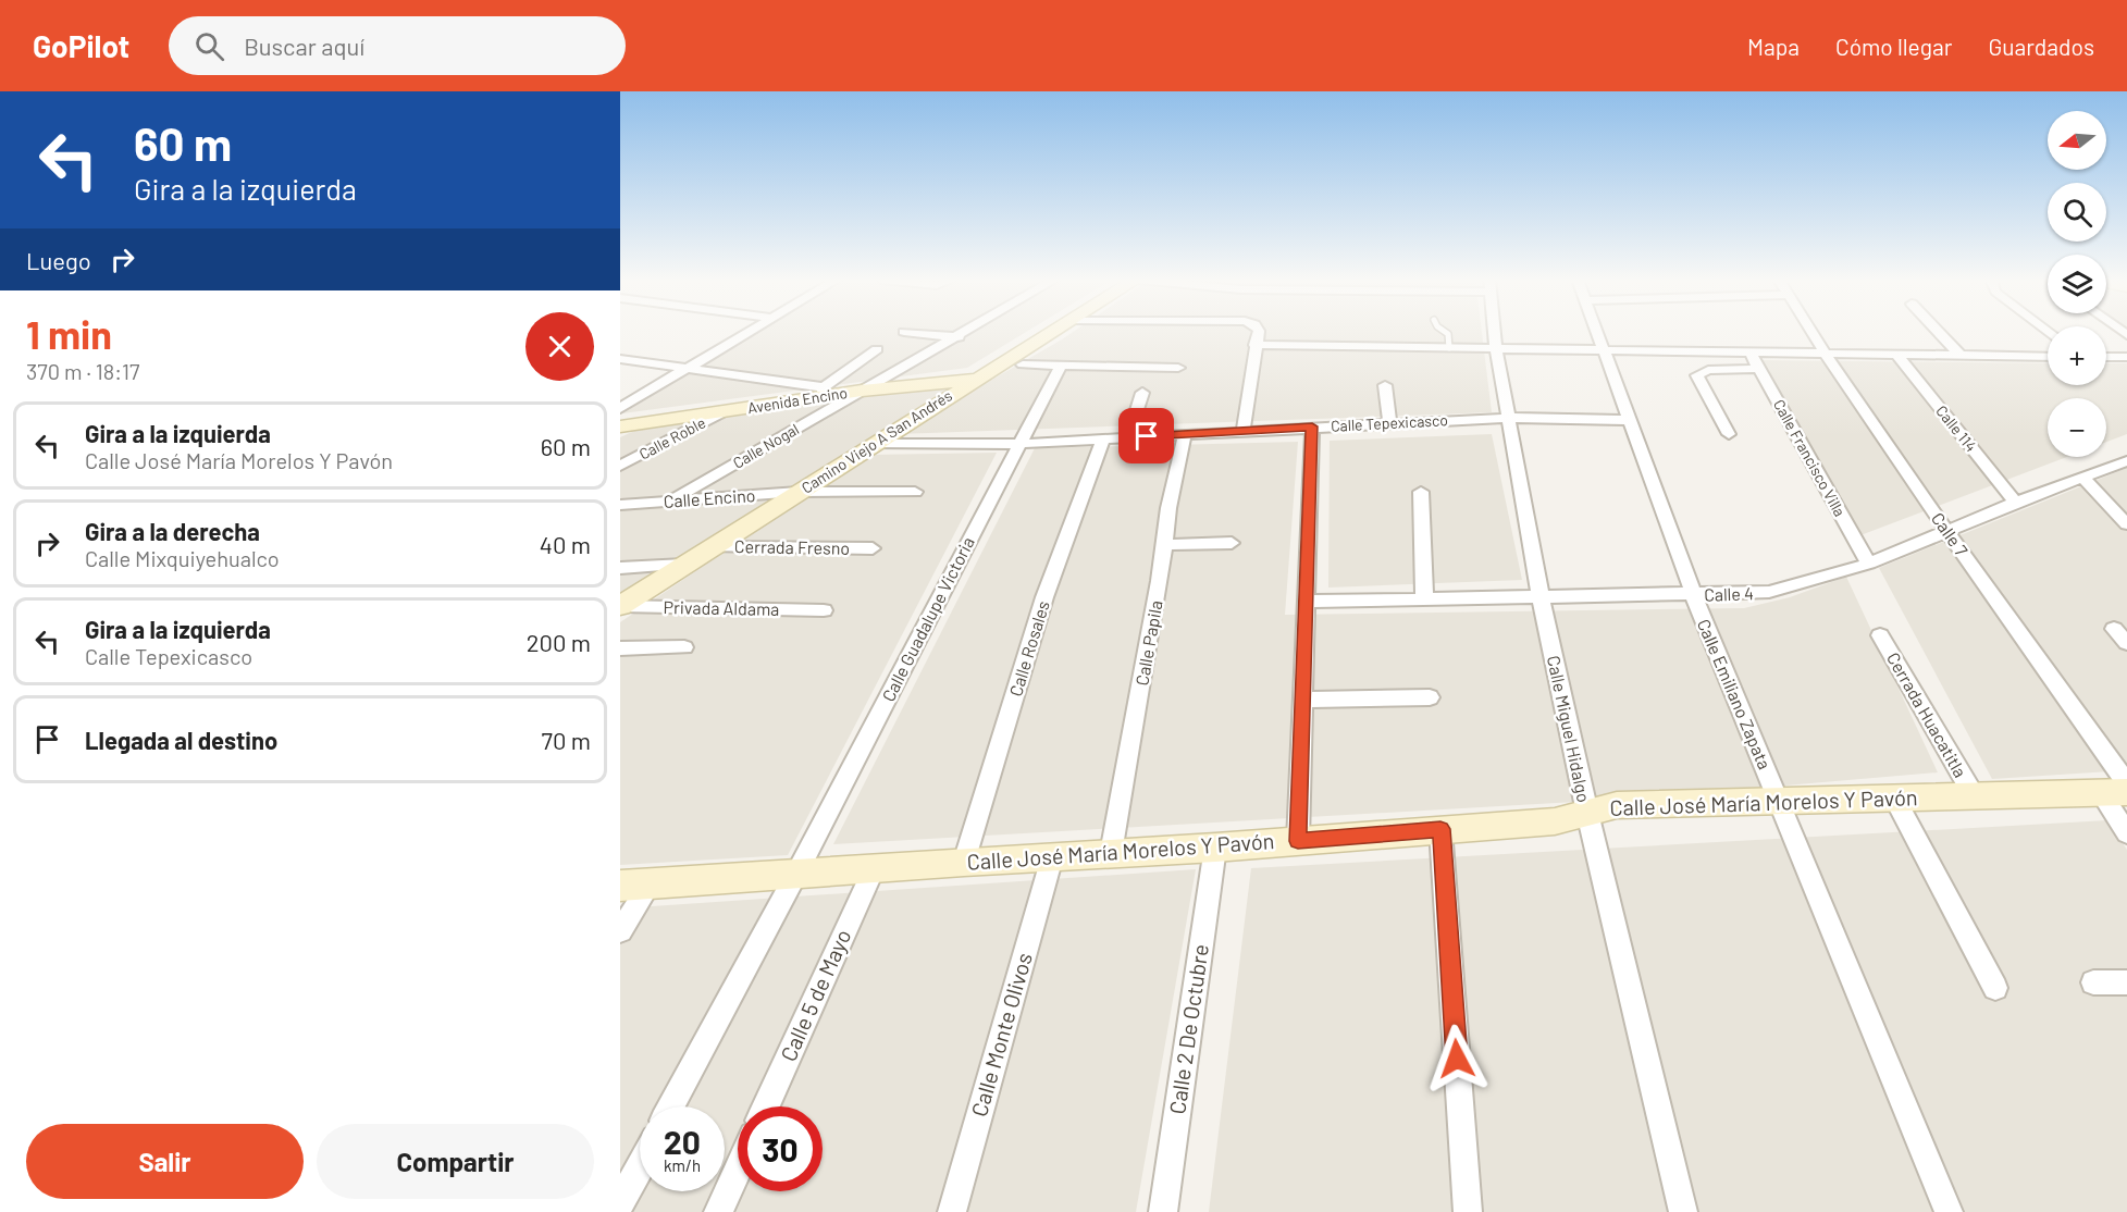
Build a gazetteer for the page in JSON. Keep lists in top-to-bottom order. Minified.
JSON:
{"streets":{"street":["Avenida Encino","Calle Tepexicasco","Calle 114","Calle Roble","Camino Viejo A San Andrés","Calle Nogal","Calle Francisco Villa","Calle Encino","Calle 7","Cerrada Fresno","Calle 4","Privada Aldama","Calle Guadalupe Victoria","Calle Papila","Calle Rosales","Calle Emiliano Zapata","Cerrada Huacatitla","Calle Miguel Hidalgo","Calle José María Morelos Y Pavón","Calle 5 de Mayo","Calle 2 De Octubre","Calle Monte Olivos"]},"crossings":[["Avenida Encino","Calle Roble"],["Avenida Encino","Camino Viejo A San Andrés"],["Avenida Encino","Calle Nogal"],["Calle Tepexicasco","Camino Viejo A San Andrés"],["Calle Tepexicasco","Calle Guadalupe Victoria"],["Calle Tepexicasco","Calle Papila"],["Calle Tepexicasco","Calle Rosales"],["Calle Tepexicasco","Calle Emiliano Zapata"],["Calle Tepexicasco","Calle Miguel Hidalgo"],["Calle 114","Calle 4"],["Camino Viejo A San Andrés","Calle Encino"],["Camino Viejo A San Andrés","Cerrada Fresno"],["Camino Viejo A San Andrés","Privada Aldama"],["Calle Nogal","Calle Encino"],["Calle Francisco Villa","Calle 4"],["Calle 7","Calle 4"],["Calle 7","Calle José María Morelos Y Pavón"],["Calle 4","Calle Emiliano Zapata"],["Calle 4","Calle Miguel Hidalgo"],["Calle Guadalupe Victoria","Calle José María Morelos Y Pavón"],["Calle Papila","Calle José María Morelos Y Pavón"],["Calle Rosales","Calle José María Morelos Y Pavón"],["Calle Emiliano Zapata","Calle José María Morelos Y Pavón"],["Cerrada Huacatitla","Calle José María Morelos Y Pavón"],["Calle Miguel Hidalgo","Calle José María Morelos Y Pavón"],["Calle José María Morelos Y Pavón","Calle 5 de Mayo"],["Calle José María Morelos Y Pavón","Calle 2 De Octubre"],["Calle José María Morelos Y Pavón","Calle Monte Olivos"]],"north":"left","page":{"header":"GoPilot","search":"Buscar aquí","nav":["Mapa","Cómo llegar","Guardados"],"turn":["60 m","Gira a la izquierda"],"map_buttons":["+","−"],"then":"Luego","heading":["1 min","370 m · 18:17"],"list":[{"name":"Gira a la izquierda","note":"Calle José María Morelos Y Pavón","value":"60 m"},{"name":"Gira a la derecha","note":"Calle Mixquiyehualco","value":"40 m"},{"name":"Gira a la izquierda","note":"Calle Tepexicasco","value":"200 m"},{"name":"Llegada al destino","value":"70 m"}],"speed":"20 km/h","limit":"30","buttons":["Salir","Compartir"]}}
